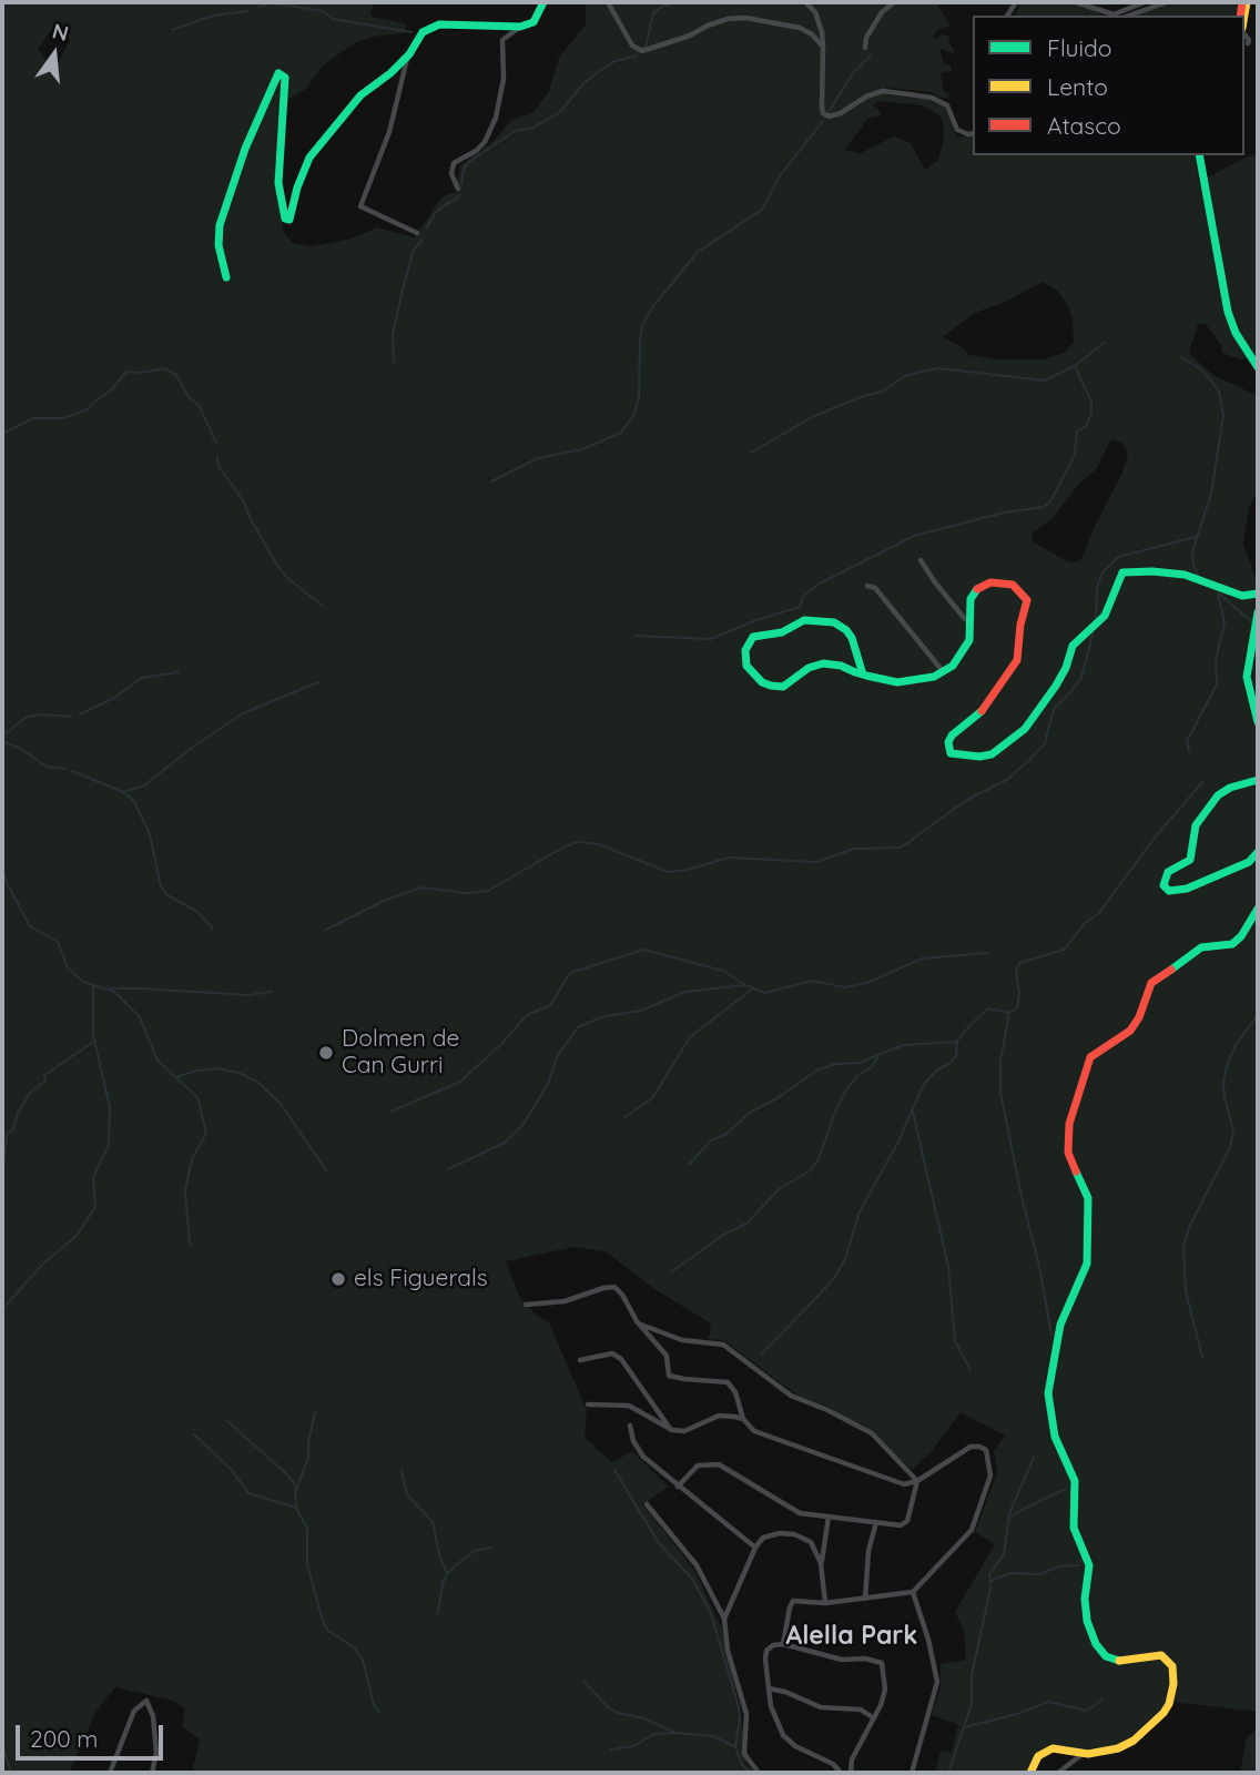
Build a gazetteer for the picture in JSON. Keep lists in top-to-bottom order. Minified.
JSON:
{"districts":["Alella Park"],"places":["Dolmen de Can Gurri","els Figuerals"],"legend":["Fluido","Lento","Atasco"],"scale_bar":"200 m","north":"top"}
